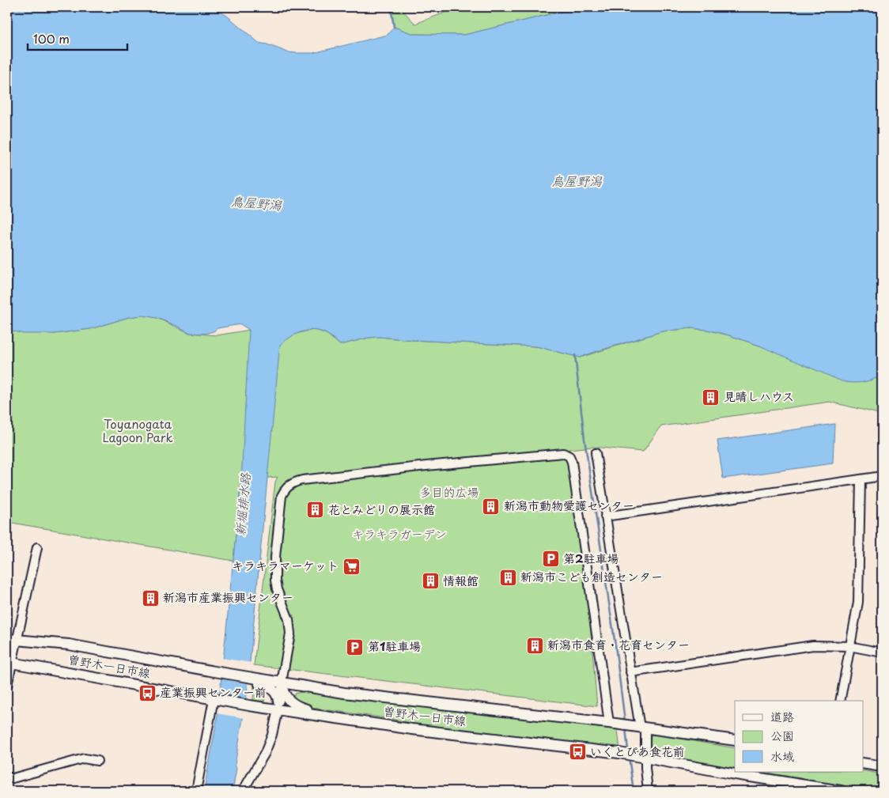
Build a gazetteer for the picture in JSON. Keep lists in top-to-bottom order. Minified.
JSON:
{"streets":{"main road":["曽野木一日市線"]},"water":["鳥屋野潟","新堀排水路"],"parks":["Toyanogata Lagoon Park","多目的広場","キラキラガーデン"],"places":{"building":["見晴しハウス","新潟市動物愛護センター","花とみどりの展示館","新潟市こども創造センター","情報館","新潟市産業振興センター","新潟市食育・花育センター"],"parking":["第2駐車場","第1駐車場"],"supermarket":["キラキラマーケット"],"bus stop":["産業振興センター前","いくとぴあ食花前"]},"legend":["道路","公園","水域"],"scale_bar":"100 m"}
